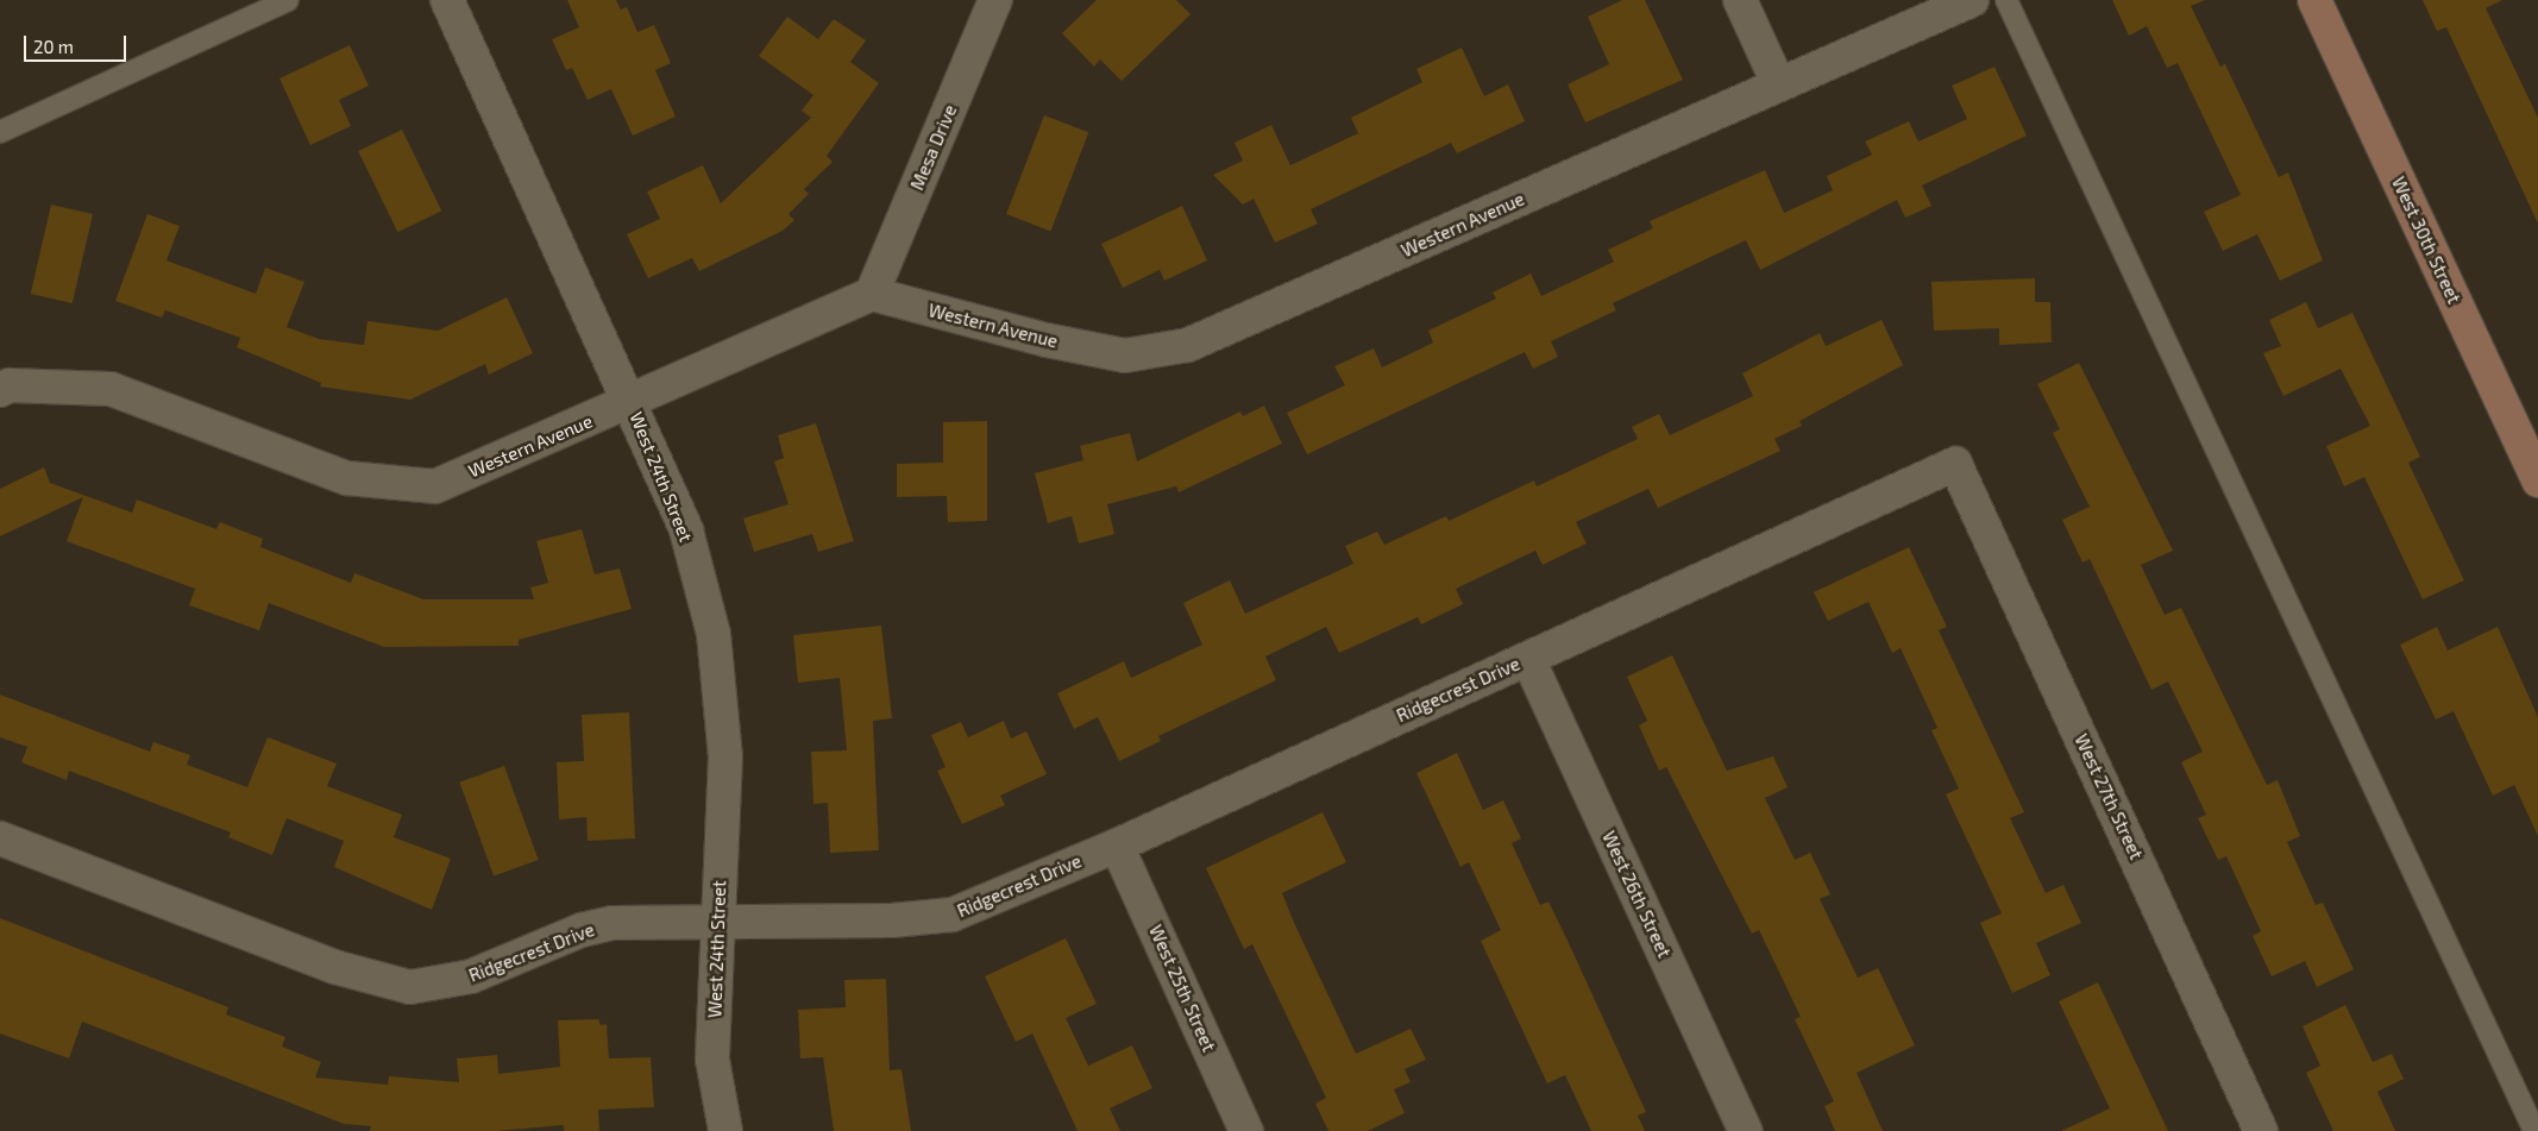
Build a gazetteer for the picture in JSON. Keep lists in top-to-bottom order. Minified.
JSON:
{"streets":{"main road":["West 30th Street"],"street":["Mesa Drive","Western Avenue","West 24th Street","Ridgecrest Drive","West 27th Street","West 26th Street","West 25th Street"]},"crossings":[["Mesa Drive","Western Avenue"],["Western Avenue","West 24th Street"],["West 24th Street","Ridgecrest Drive"],["Ridgecrest Drive","West 27th Street"],["Ridgecrest Drive","West 26th Street"],["Ridgecrest Drive","West 25th Street"]],"scale_bar":"20 m"}
